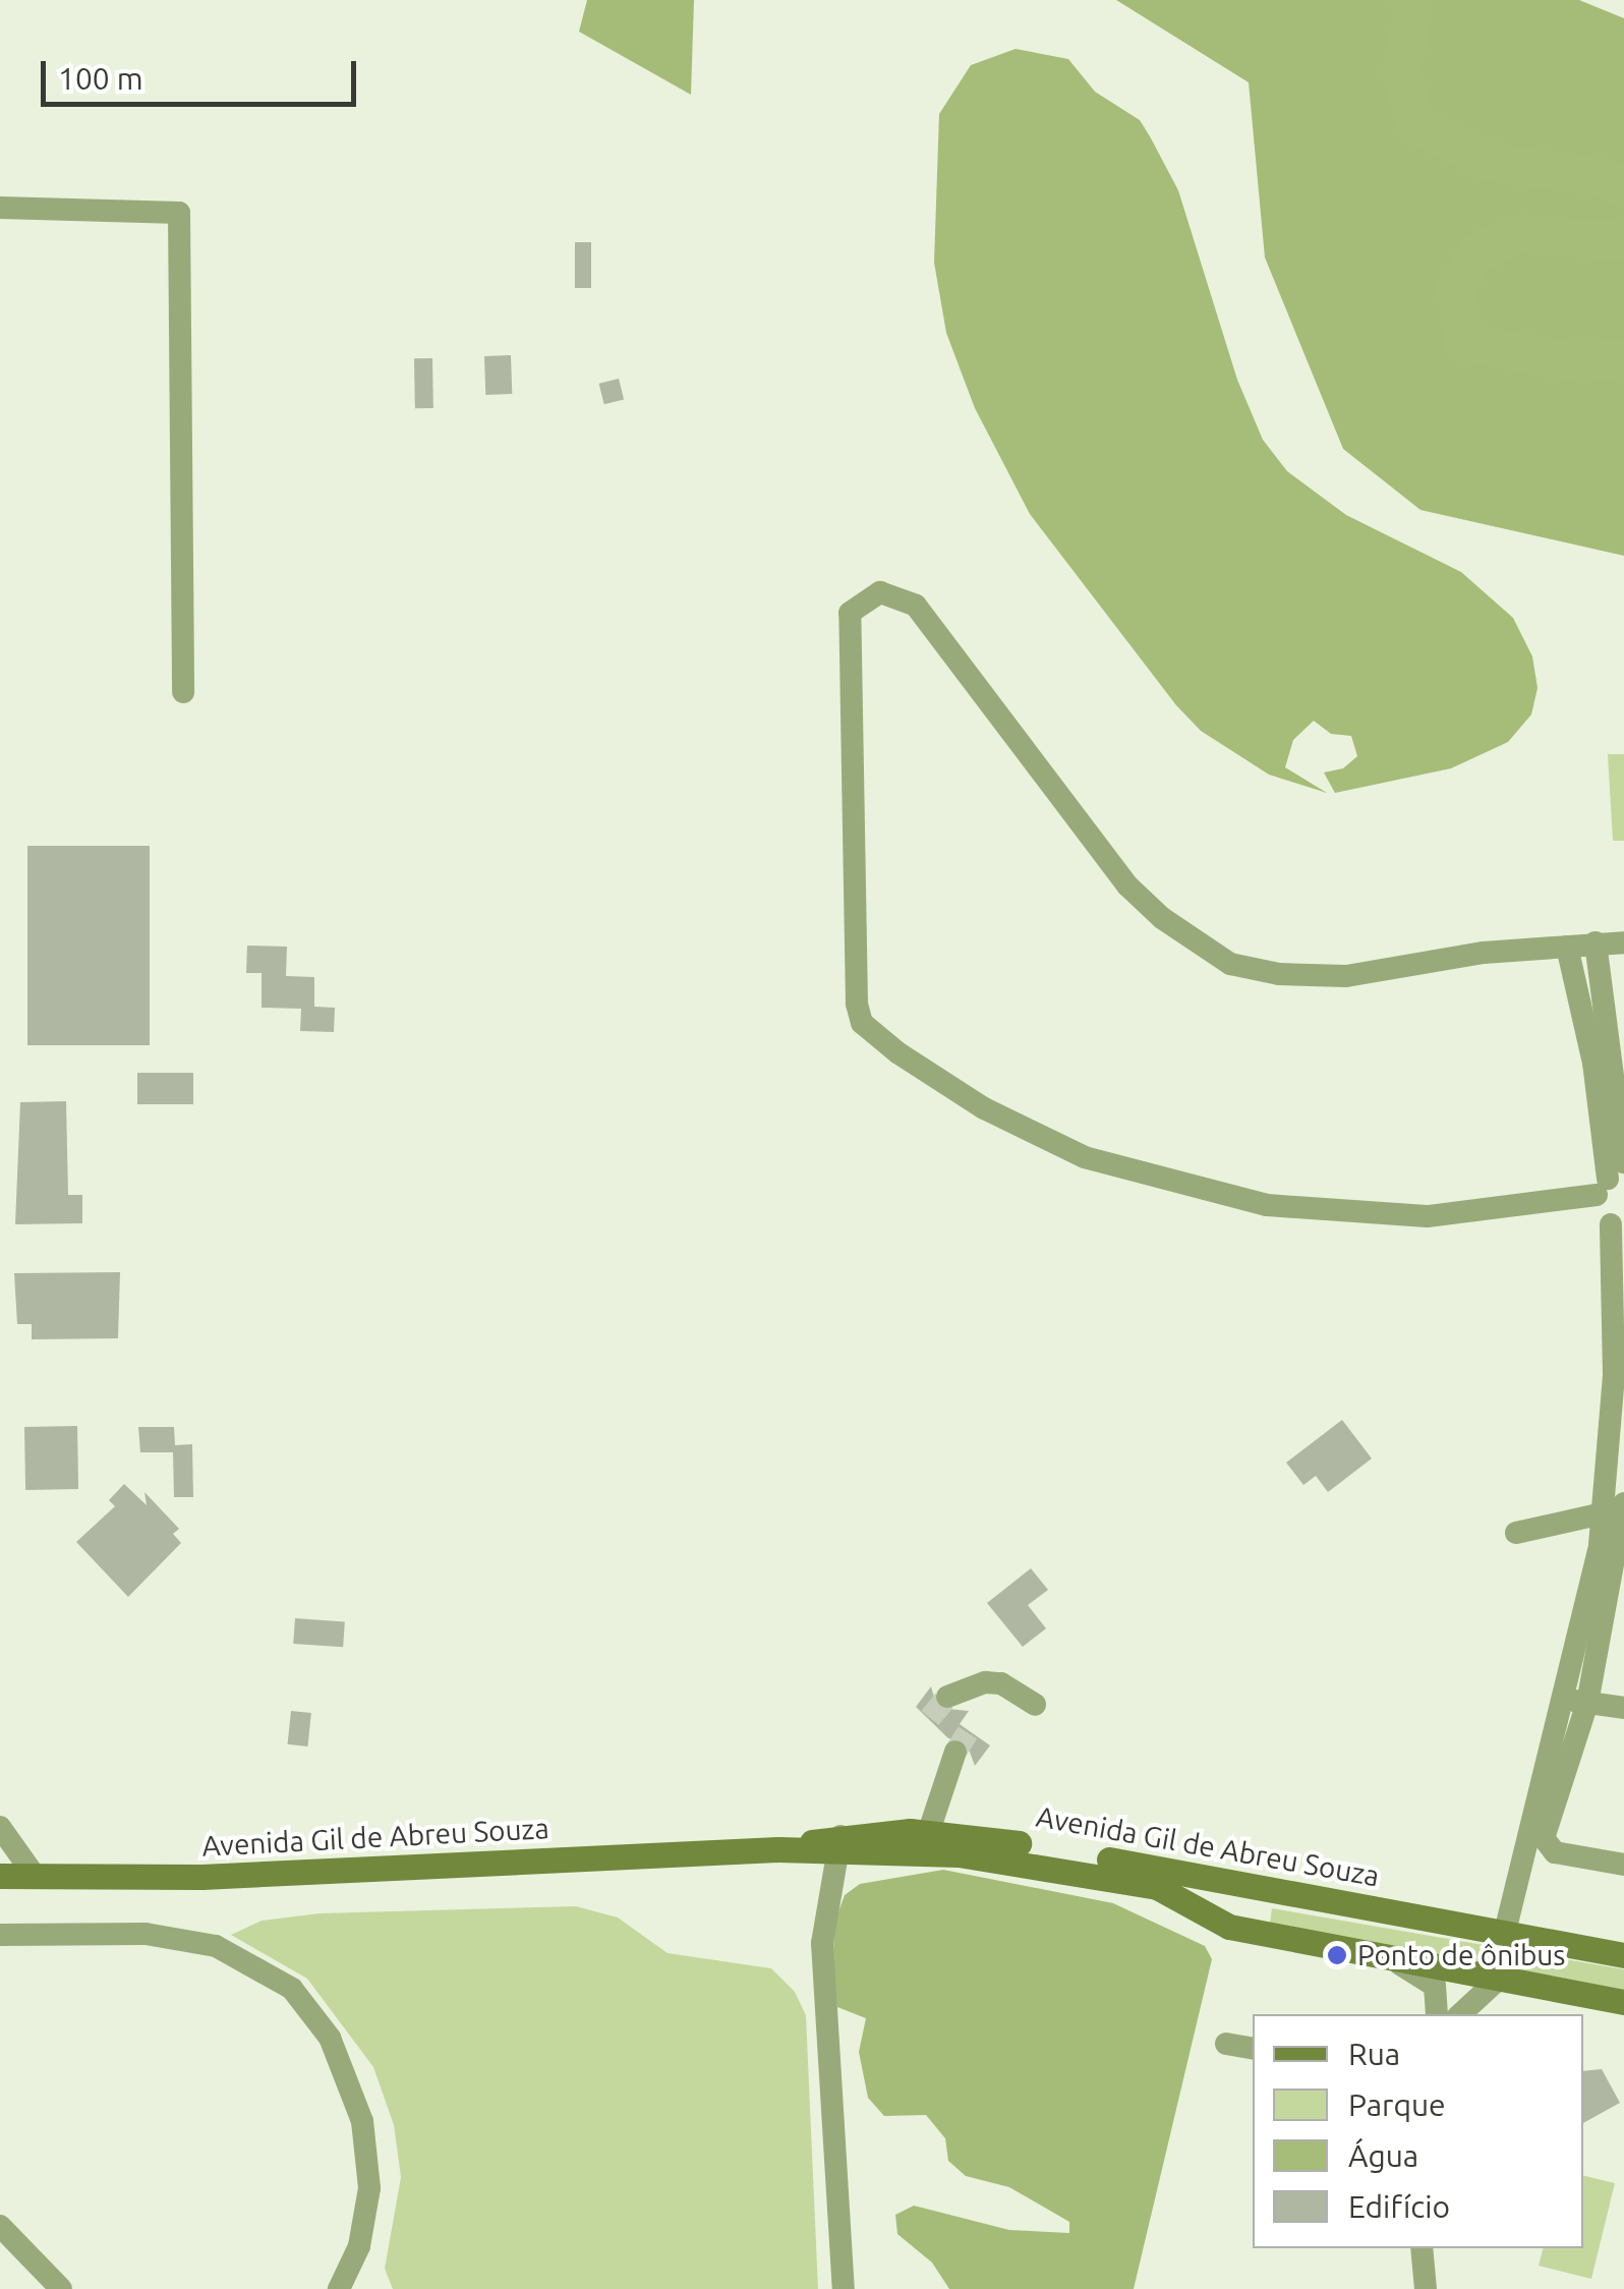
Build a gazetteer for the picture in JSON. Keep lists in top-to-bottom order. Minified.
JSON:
{"streets":{"street":["Avenida Gil de Abreu Souza"]},"places":["Ponto de ônibus"],"legend":["Rua","Parque","Água","Edifício"],"scale_bar":"100 m"}
